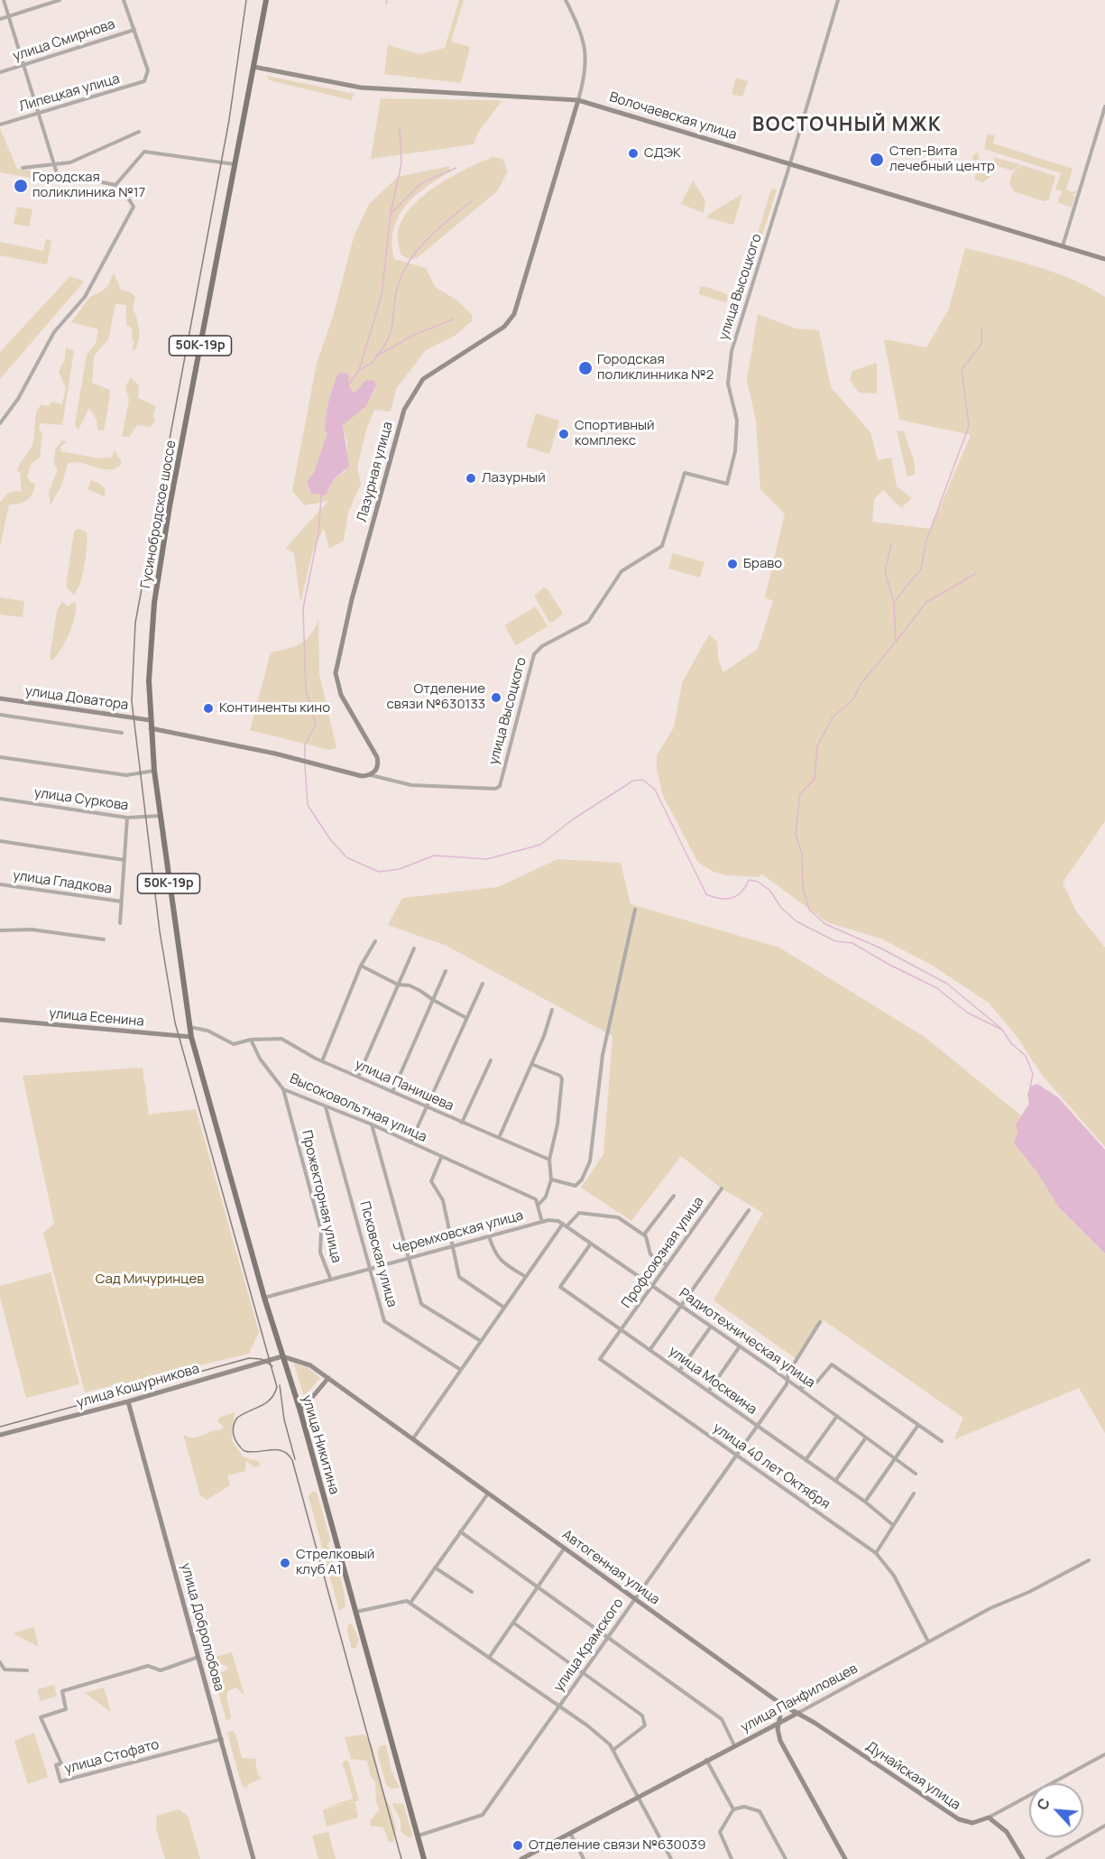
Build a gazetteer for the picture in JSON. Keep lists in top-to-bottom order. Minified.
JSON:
{"streets":{"main road":["50К-19р","Гусинобродское шоссе","улица Никитина"],"street":["улица Смирнова","Липецкая улица","Волочаевская улица","улица Высоцкого","Лазурная улица","улица Доватора","улица Суркова","улица Гладкова","улица Есенина","улица Панишева","Высоковольтная улица","Прожекторная улица","Черемховская улица","Профсоюзная улица","Псковская улица","Радиотехническая улица","улица Москвина","улица Кошурникова","улица 40 лет Октября","Автогенная улица","улица Добролюбова","улица Крамского","улица Панфиловцев","улица Стофато","Дунайская улица"]},"crossings":[["улица Смирнова","Липецкая улица"],["Волочаевская улица","улица Высоцкого"],["Волочаевская улица","Лазурная улица"],["Волочаевская улица","Гусинобродское шоссе"],["улица Высоцкого","Лазурная улица"],["Гусинобродское шоссе","улица Доватора"],["Гусинобродское шоссе","улица Суркова"],["Гусинобродское шоссе","улица Есенина"],["Гусинобродское шоссе","улица Никитина"],["улица Есенина","улица Никитина"],["улица Панишева","Высоковольтная улица"],["Высоковольтная улица","Прожекторная улица"],["Высоковольтная улица","Псковская улица"],["Прожекторная улица","Черемховская улица"],["Черемховская улица","Псковская улица"],["Черемховская улица","Радиотехническая улица"],["Черемховская улица","улица Никитина"],["Профсоюзная улица","Радиотехническая улица"],["Профсоюзная улица","улица Москвина"],["Профсоюзная улица","улица 40 лет Октября"],["Радиотехническая улица","улица Москвина"],["Радиотехническая улица","улица Крамского"],["улица Москвина","улица 40 лет Октября"],["улица Москвина","улица Крамского"],["улица Кошурникова","улица Никитина"],["улица Кошурникова","Автогенная улица"],["улица Кошурникова","улица Добролюбова"],["улица Никитина","Автогенная улица"],["улица Никитина","улица Крамского"],["улица 40 лет Октября","улица Крамского"],["улица 40 лет Октября","улица Панфиловцев"],["Автогенная улица","улица Крамского"],["Автогенная улица","Дунайская улица"],["улица Добролюбова","улица Стофато"],["улица Панфиловцев","Дунайская улица"]],"districts":["ВОСТОЧНЫЙ МЖК"],"parks":["Сад Мичуринцев"],"places":["СДЭК","Степ-Вита лечебный центр","Городская поликлиника №17","Городская поликлинника №2","Спортивный комплекс","Лазурный","Браво","Отделение связи №630133","Континенты кино","Стрелковый клуб А1","Отделение связи №630039"],"north":"top left"}
